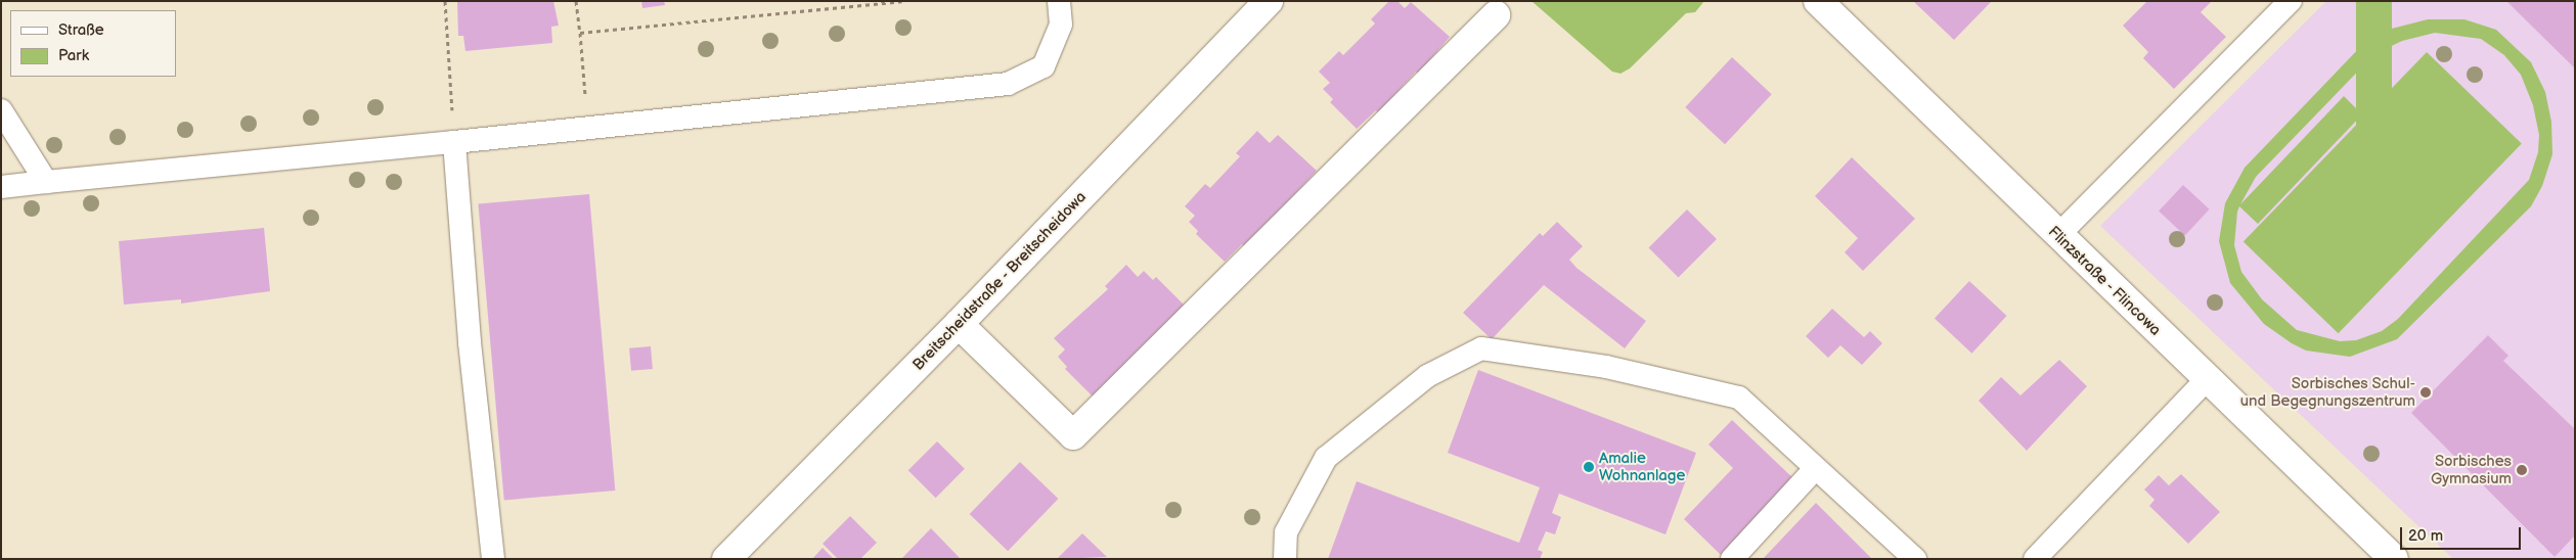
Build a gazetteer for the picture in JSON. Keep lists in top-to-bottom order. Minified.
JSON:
{"streets":{"street":["Breitscheidstraße - Breitscheidowa","Flinzstraße - Flincowa"]},"places":["Sorbisches Schul- und Begegnungszentrum","Amalie Wohnanlage","Sorbisches Gymnasium"],"legend":["Straße","Park"],"scale_bar":"20 m"}
